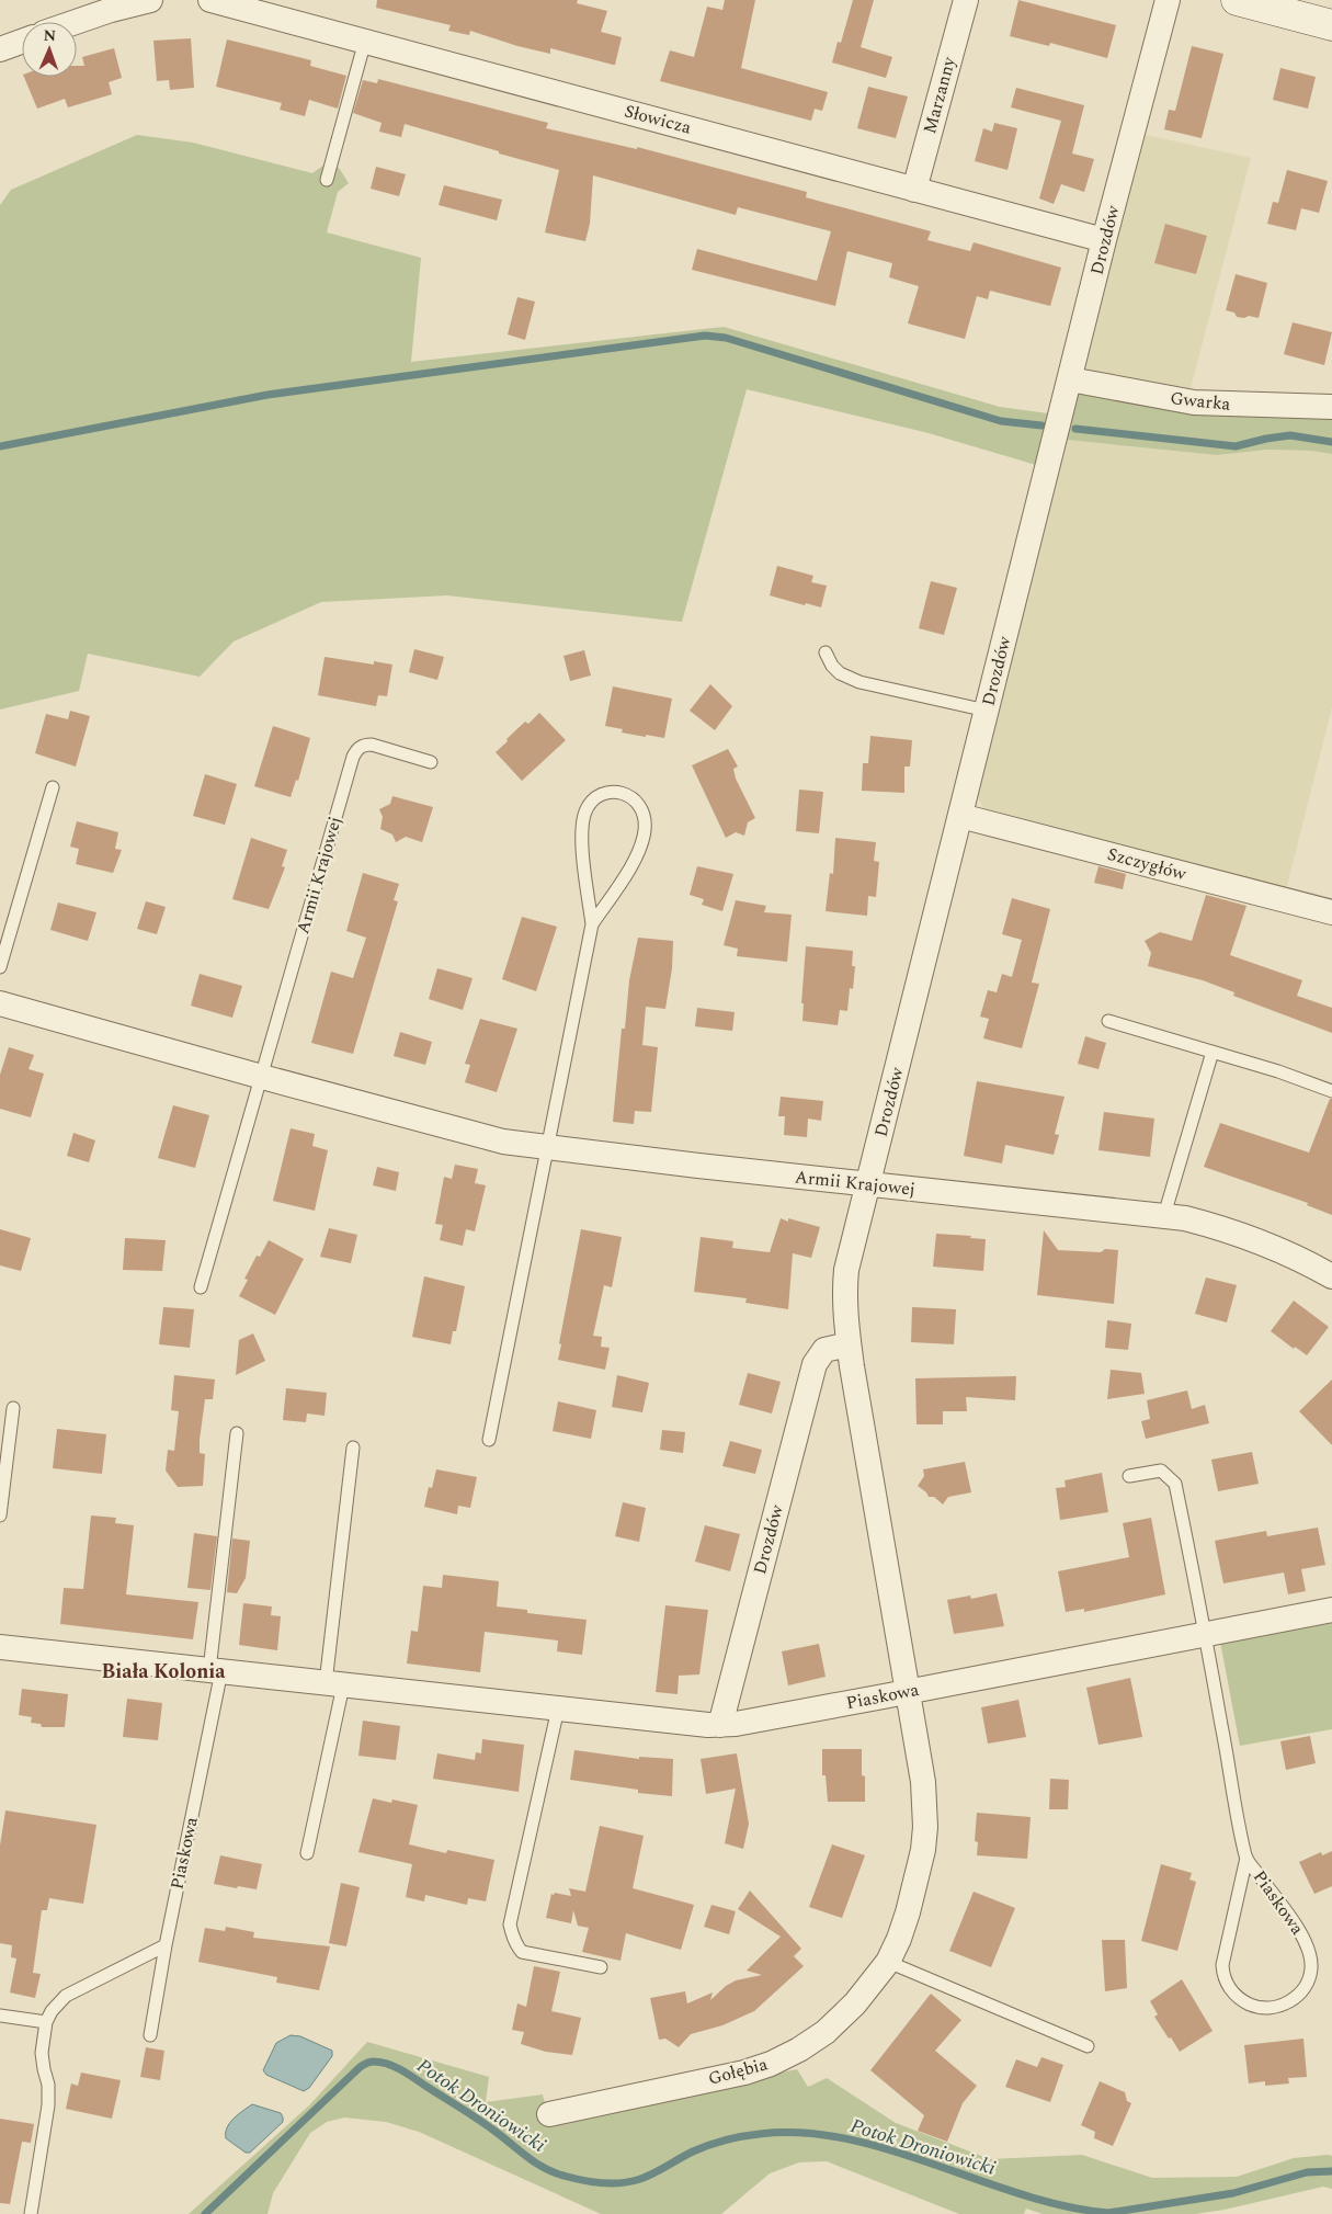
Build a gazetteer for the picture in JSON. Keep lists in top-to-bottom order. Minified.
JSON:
{"streets":{"street":["Marzanny","Słowicza","Drozdów","Gwarka","Szczygłów","Armii Krajowej","Piaskowa","Gołębia"]},"crossings":[["Marzanny","Słowicza"],["Słowicza","Drozdów"],["Drozdów","Gwarka"],["Drozdów","Szczygłów"],["Drozdów","Armii Krajowej"],["Drozdów","Piaskowa"],["Drozdów","Gołębia"],["Piaskowa","Gołębia"]],"districts":["Biała Kolonia"],"water":["Potok Droniowicki"],"north":"top"}
